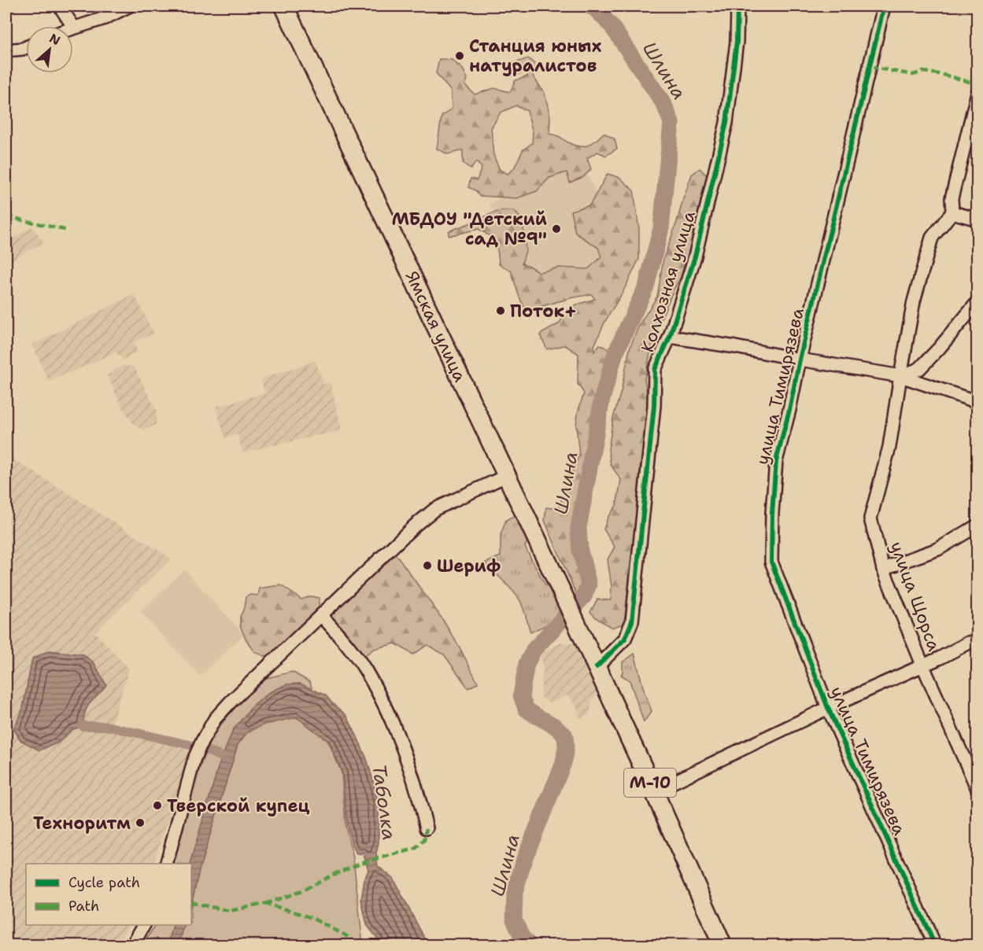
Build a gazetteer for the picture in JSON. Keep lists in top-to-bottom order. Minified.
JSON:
{"streets":{"highway":["Ямская улица","М-10"],"street":["Колхозная улица","улица Тимирязева","улица Щорса"]},"crossings":[["Колхозная улица","Ямская улица"],["Колхозная улица","М-10"],["Ямская улица","М-10"]],"water":["Шлина","Таболка"],"places":["Станция юных натуралистов","МБДОУ \"Детский сад №9\"","Поток+","Шериф","Тверской купец","Техноритм"],"legend":["Cycle path","Path"],"north":"top right"}
